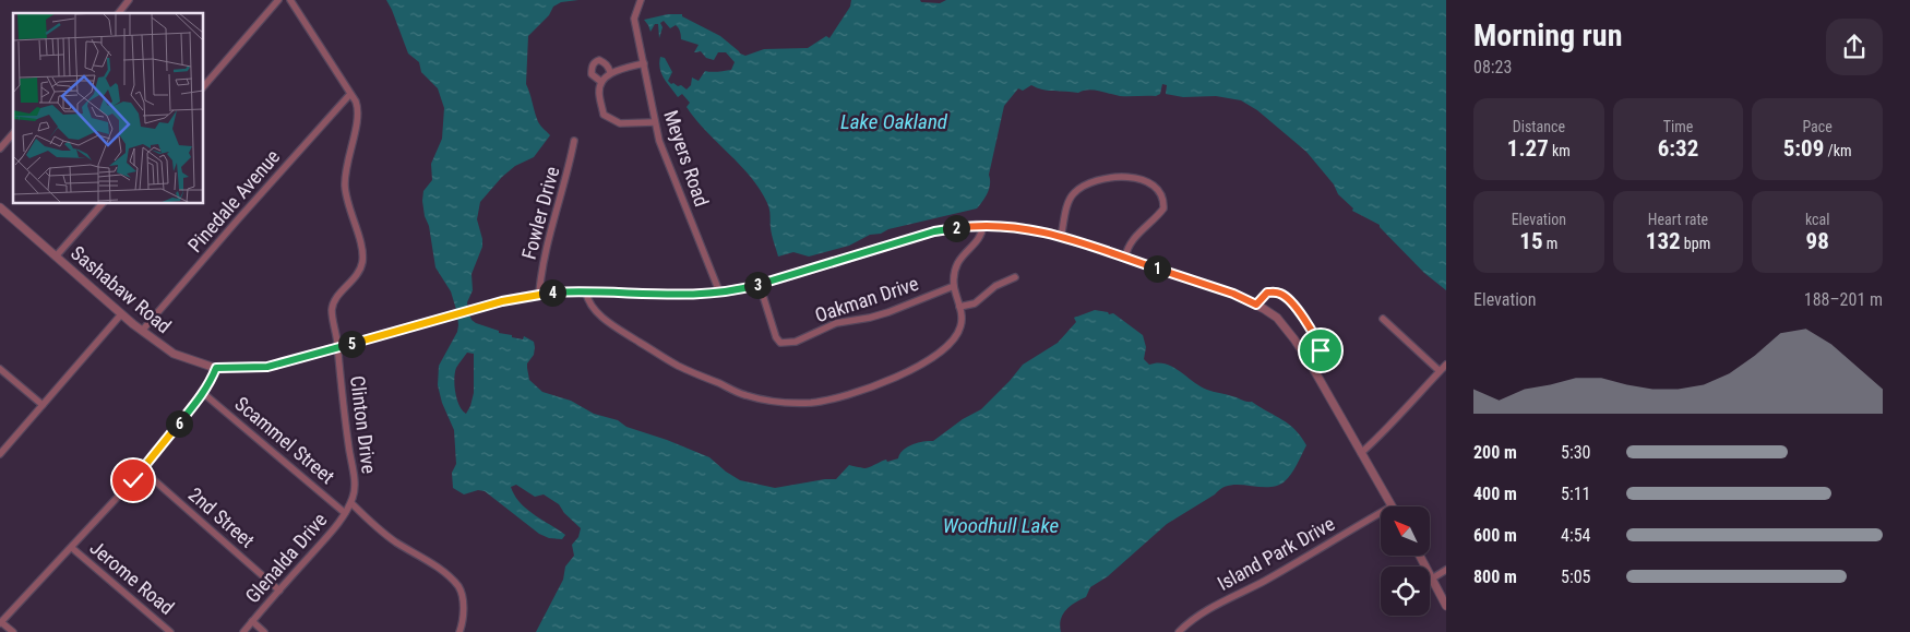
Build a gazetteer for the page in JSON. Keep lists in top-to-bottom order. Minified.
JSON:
{"streets":{"street":["Meyers Road","Pinedale Avenue","Fowler Drive","Sashabaw Road","Oakman Drive","Clinton Drive","Scammel Street","2nd Street","Island Park Drive","Glenalda Drive","Jerome Road"]},"crossings":[["Meyers Road","Sashabaw Road"],["Pinedale Avenue","Sashabaw Road"],["Pinedale Avenue","Clinton Drive"],["Fowler Drive","Sashabaw Road"],["Sashabaw Road","Oakman Drive"],["Sashabaw Road","Clinton Drive"],["Clinton Drive","Glenalda Drive"],["Scammel Street","Glenalda Drive"],["2nd Street","Glenalda Drive"]],"water":["Lake Oakland","Woodhull Lake"],"north":"top left","page":{"heading":["Morning run","08:23"],"stats":[["Distance","1.27 km"],["Time","6:32"],["Pace","5:09 /km"],["Elevation","15 m"],["Heart rate","132 bpm"],["kcal","98"]],"pins":["2","1","3","4","5","6"],"chart":["Elevation","188–201 m"],"list":[{"name":"200 m","note":"5:30"},{"name":"400 m","note":"5:11"},{"name":"600 m","note":"4:54"},{"name":"800 m","note":"5:05"}]}}
